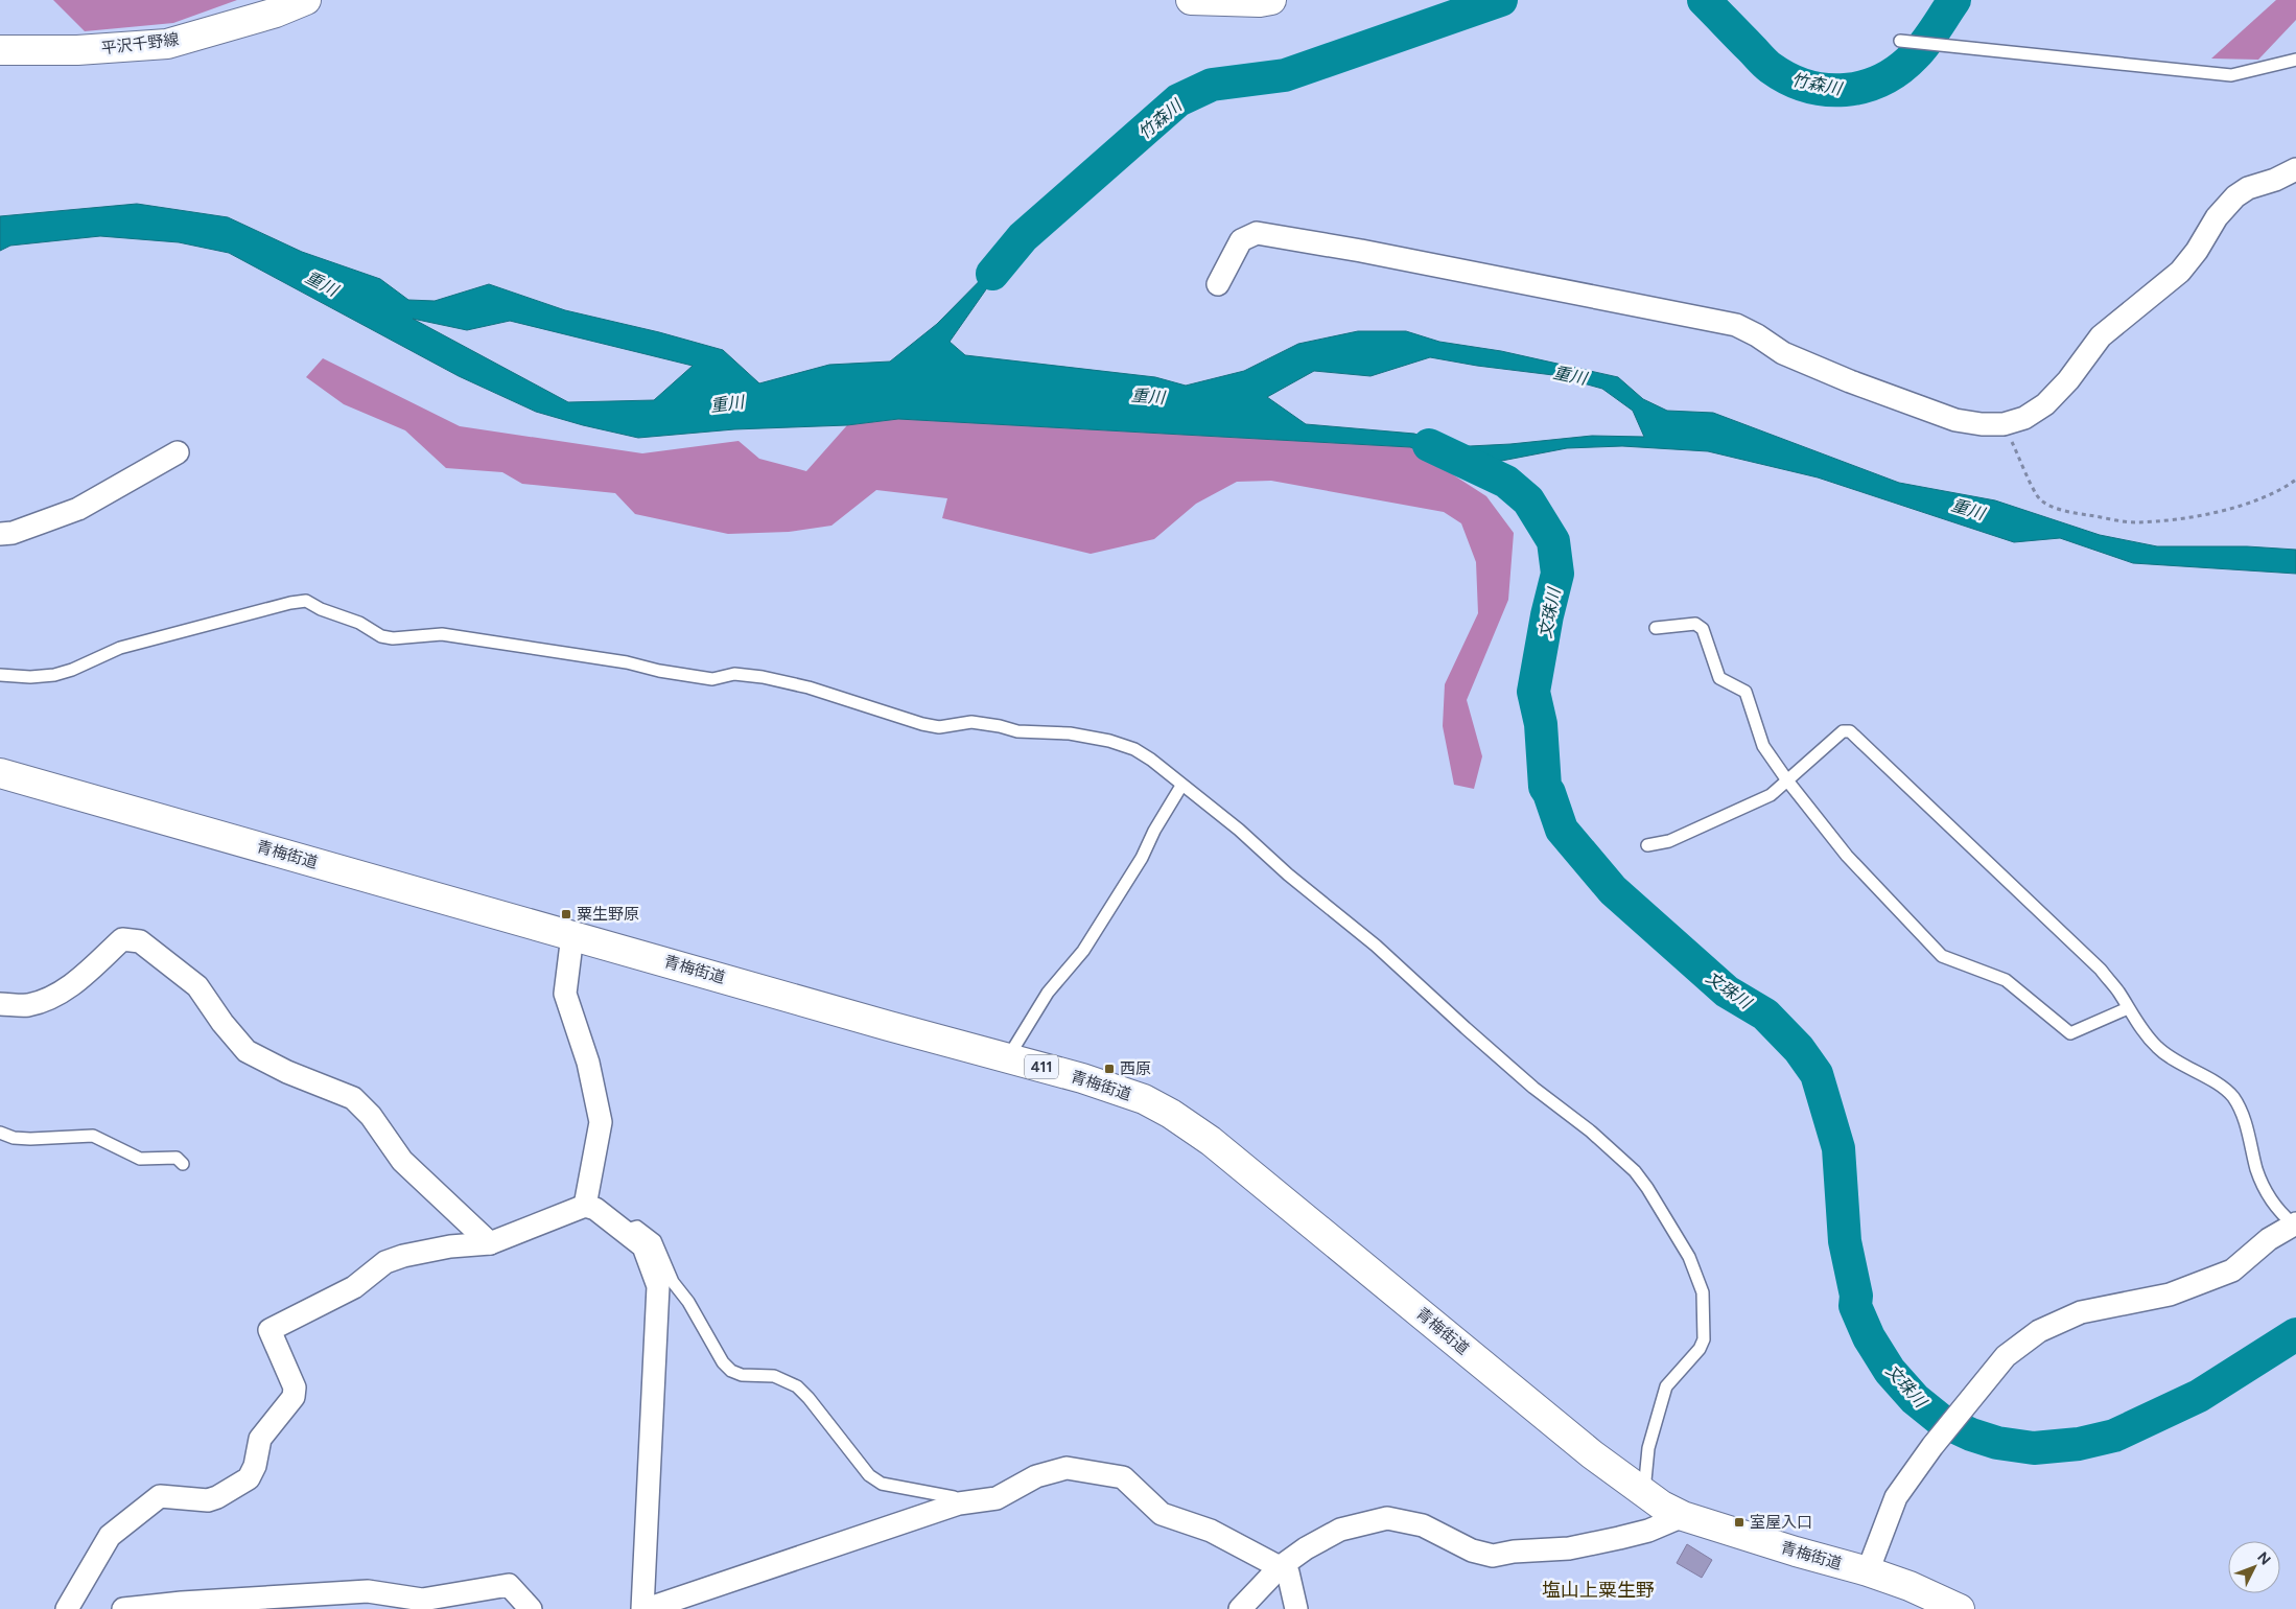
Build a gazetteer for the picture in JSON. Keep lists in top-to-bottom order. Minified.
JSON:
{"streets":{"main road":["平沢千野線","青梅街道","411"]},"districts":["塩山上粟生野"],"water":["竹森川","重川","文珠川"],"places":{"transit":["粟生野原","西原","室屋入口"]},"north":"top right"}
